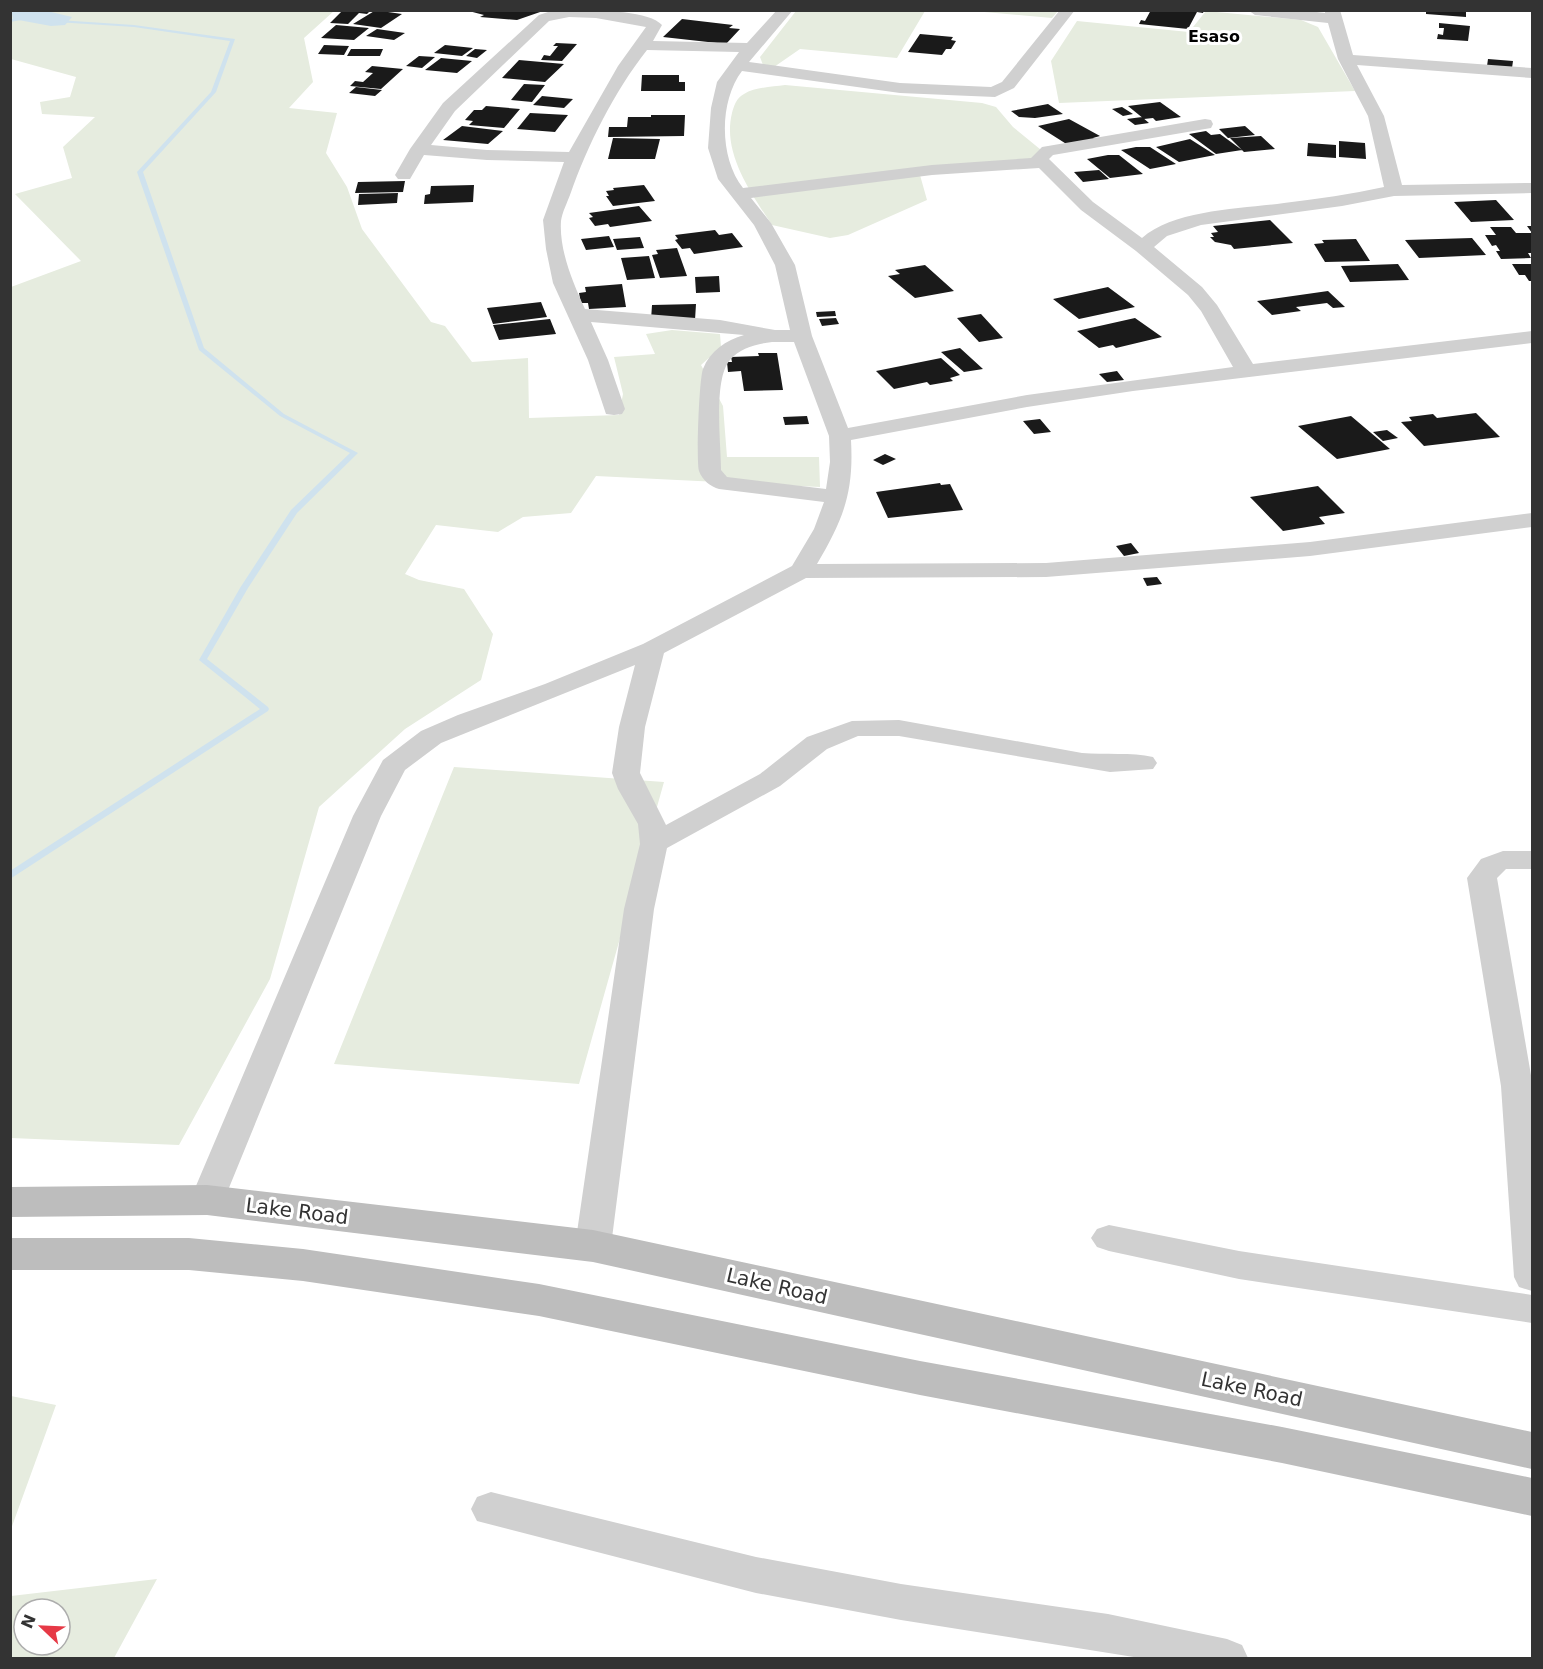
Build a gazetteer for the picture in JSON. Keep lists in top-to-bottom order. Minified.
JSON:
{"streets":{"main road":["Lake Road"]},"districts":["Esaso"],"north":"top left"}
